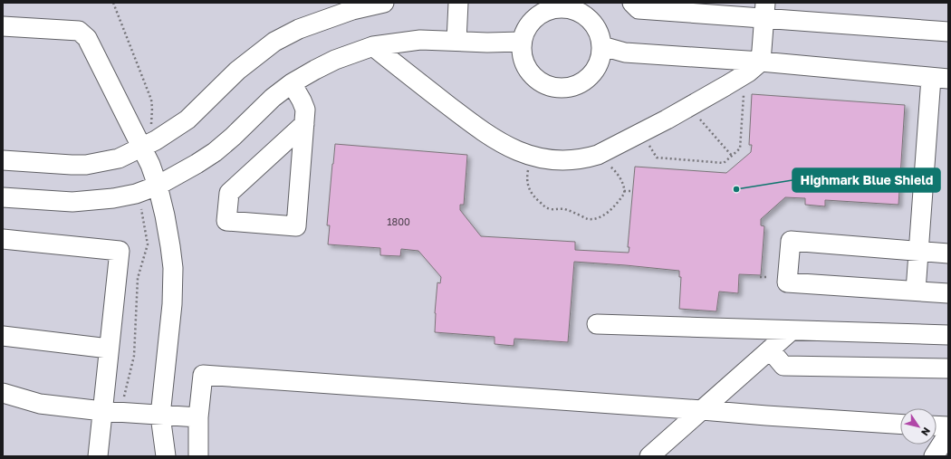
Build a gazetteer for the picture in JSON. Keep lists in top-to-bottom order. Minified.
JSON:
{"places":["Highmark Blue Shield"],"house_numbers":["1800"],"north":"bottom right"}
